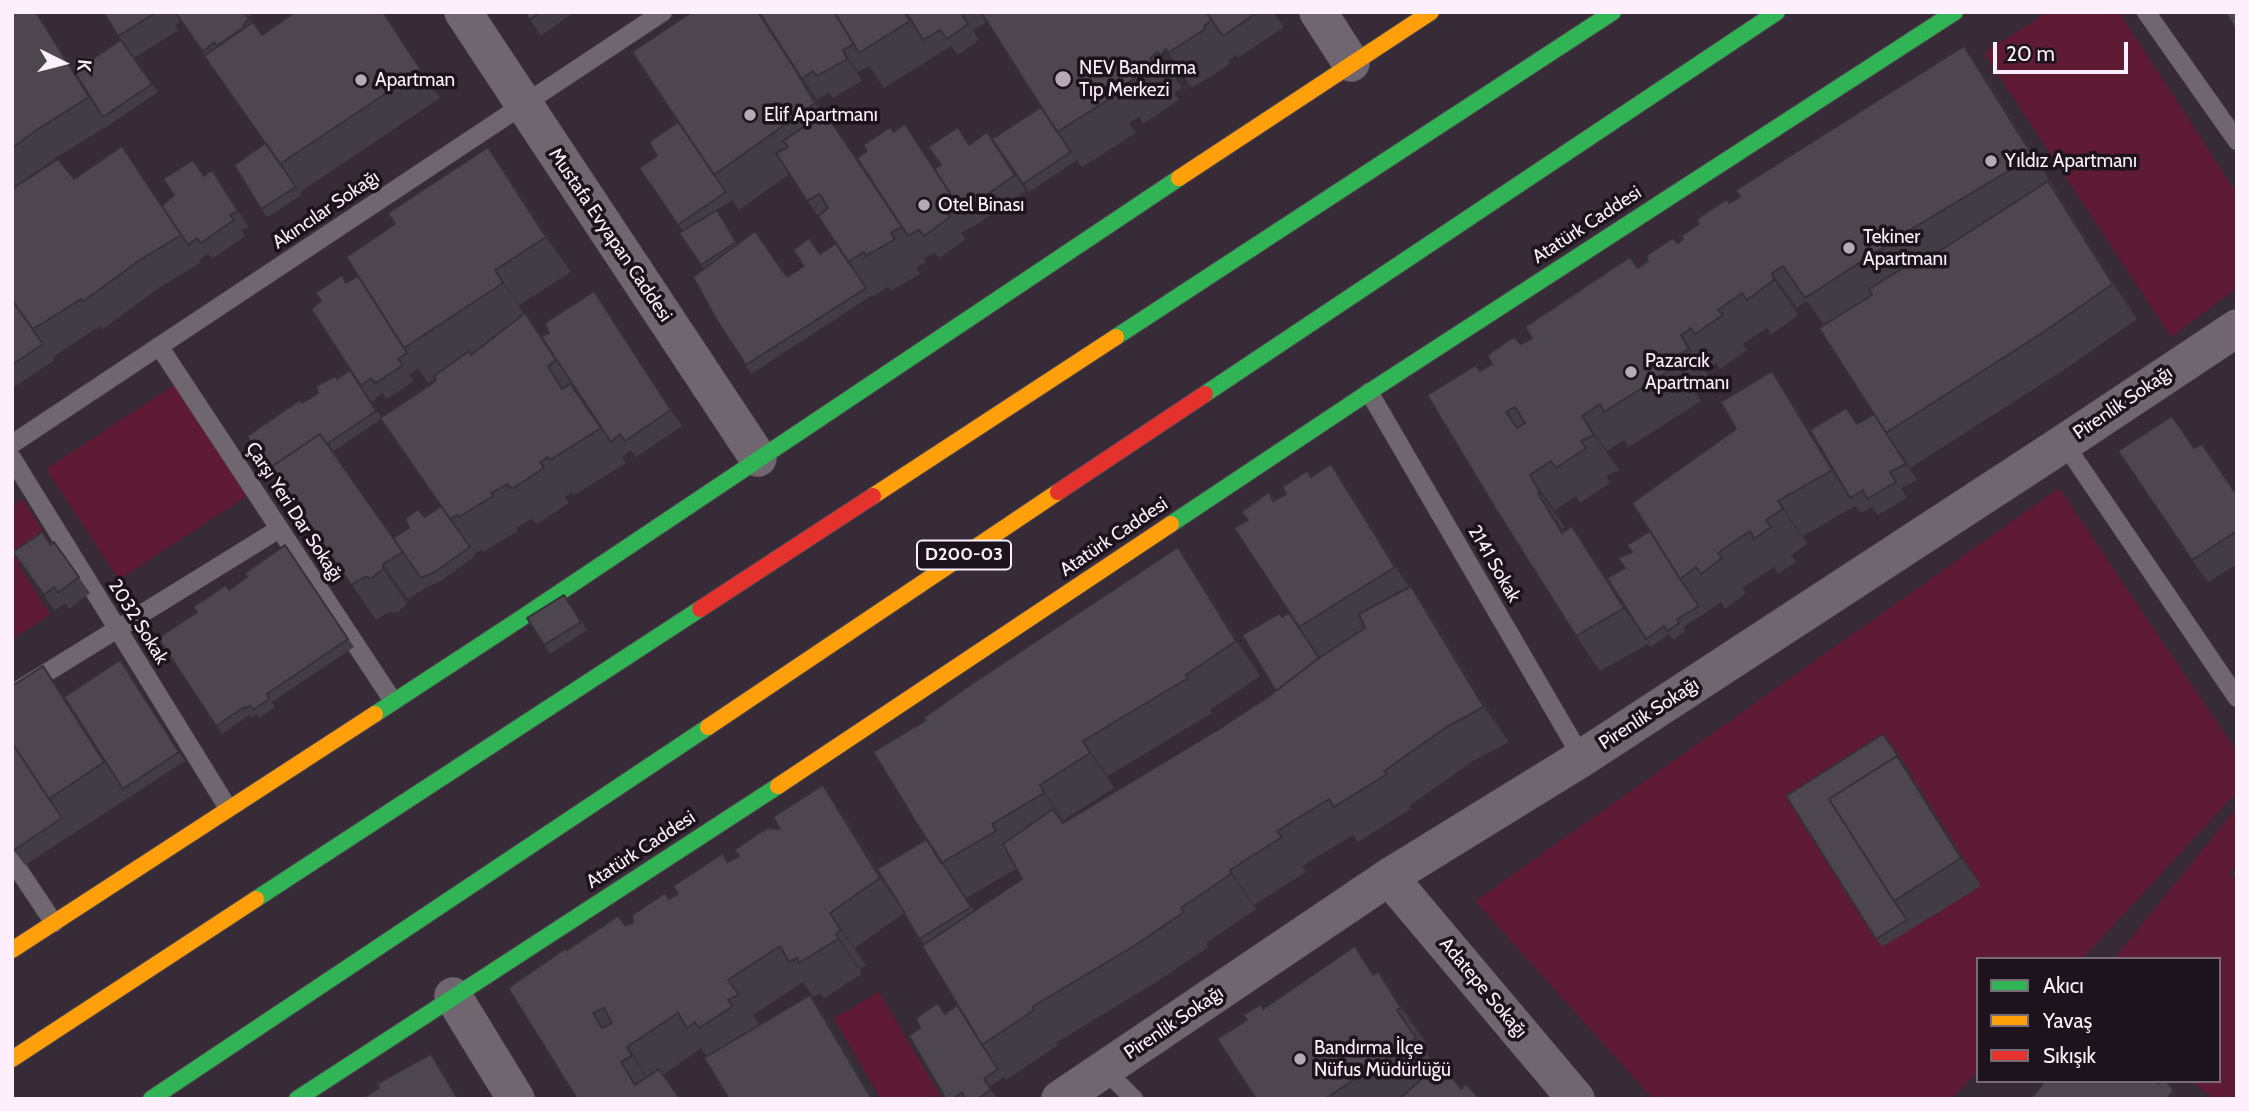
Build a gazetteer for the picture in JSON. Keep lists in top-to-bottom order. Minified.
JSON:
{"streets":{"main road":["Atatürk Caddesi","D200-03"],"street":["Mustafa Evyapan Caddesi","Pirenlik Sokağı","Adatepe Sokağı"],"lane":["Akıncılar Sokağı","Çarşı Yeri Dar Sokağı","2141 Sokak","2032 Sokak"]},"crossings":[["Akıncılar Sokağı","Mustafa Evyapan Caddesi"],["Akıncılar Sokağı","Çarşı Yeri Dar Sokağı"],["Atatürk Caddesi","2141 Sokak"],["Pirenlik Sokağı","2141 Sokak"],["Pirenlik Sokağı","Adatepe Sokağı"]],"places":["NEV Bandırma Tıp Merkezi","Apartman","Elif Apartmanı","Yıldız Apartmanı","Otel Binası","Tekiner Apartmanı","Pazarcık Apartmanı","Bandırma İlçe Nüfus Müdürlüğü"],"legend":["Akıcı","Yavaş","Sıkışık"],"scale_bar":"20 m","north":"right"}
